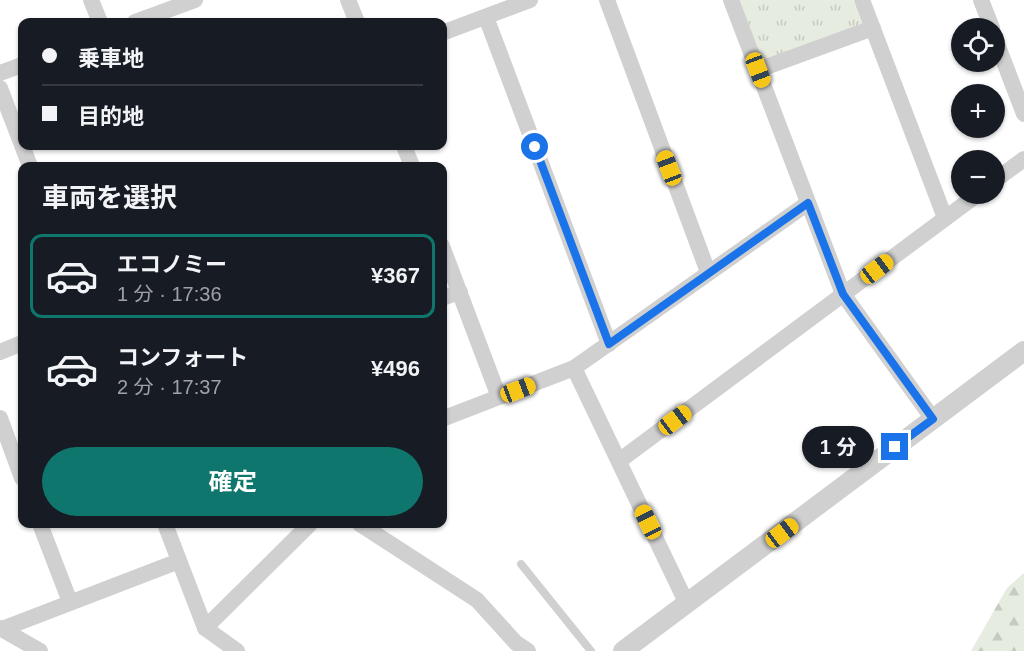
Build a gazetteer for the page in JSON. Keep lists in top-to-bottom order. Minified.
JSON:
{"page":{"map_buttons":["+","−"],"banner":["乗車地","目的地"],"heading":"車両を選択","list":[{"name":"エコノミー","note":"1 分 · 17:36","value":"¥367"},{"name":"コンフォート","note":"2 分 · 17:37","value":"¥496"}],"bubble":"1 分","buttons":"確定"}}
